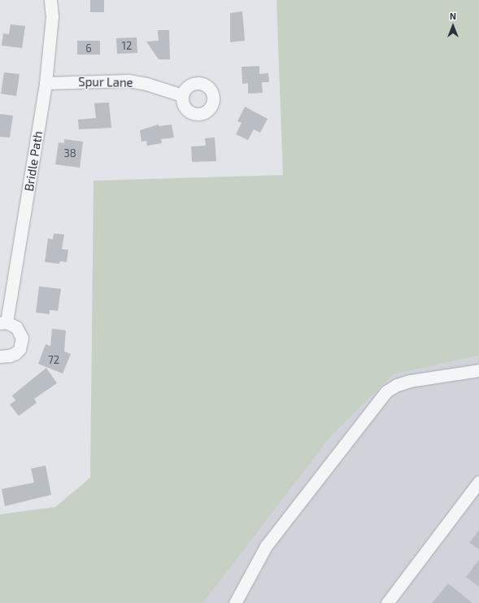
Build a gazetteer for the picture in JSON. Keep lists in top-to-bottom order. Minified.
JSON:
{"streets":{"street":["Spur Lane","Bridle Path"]},"crossings":[["Spur Lane","Bridle Path"]],"house_numbers":["12","6","38","72"],"north":"top"}
